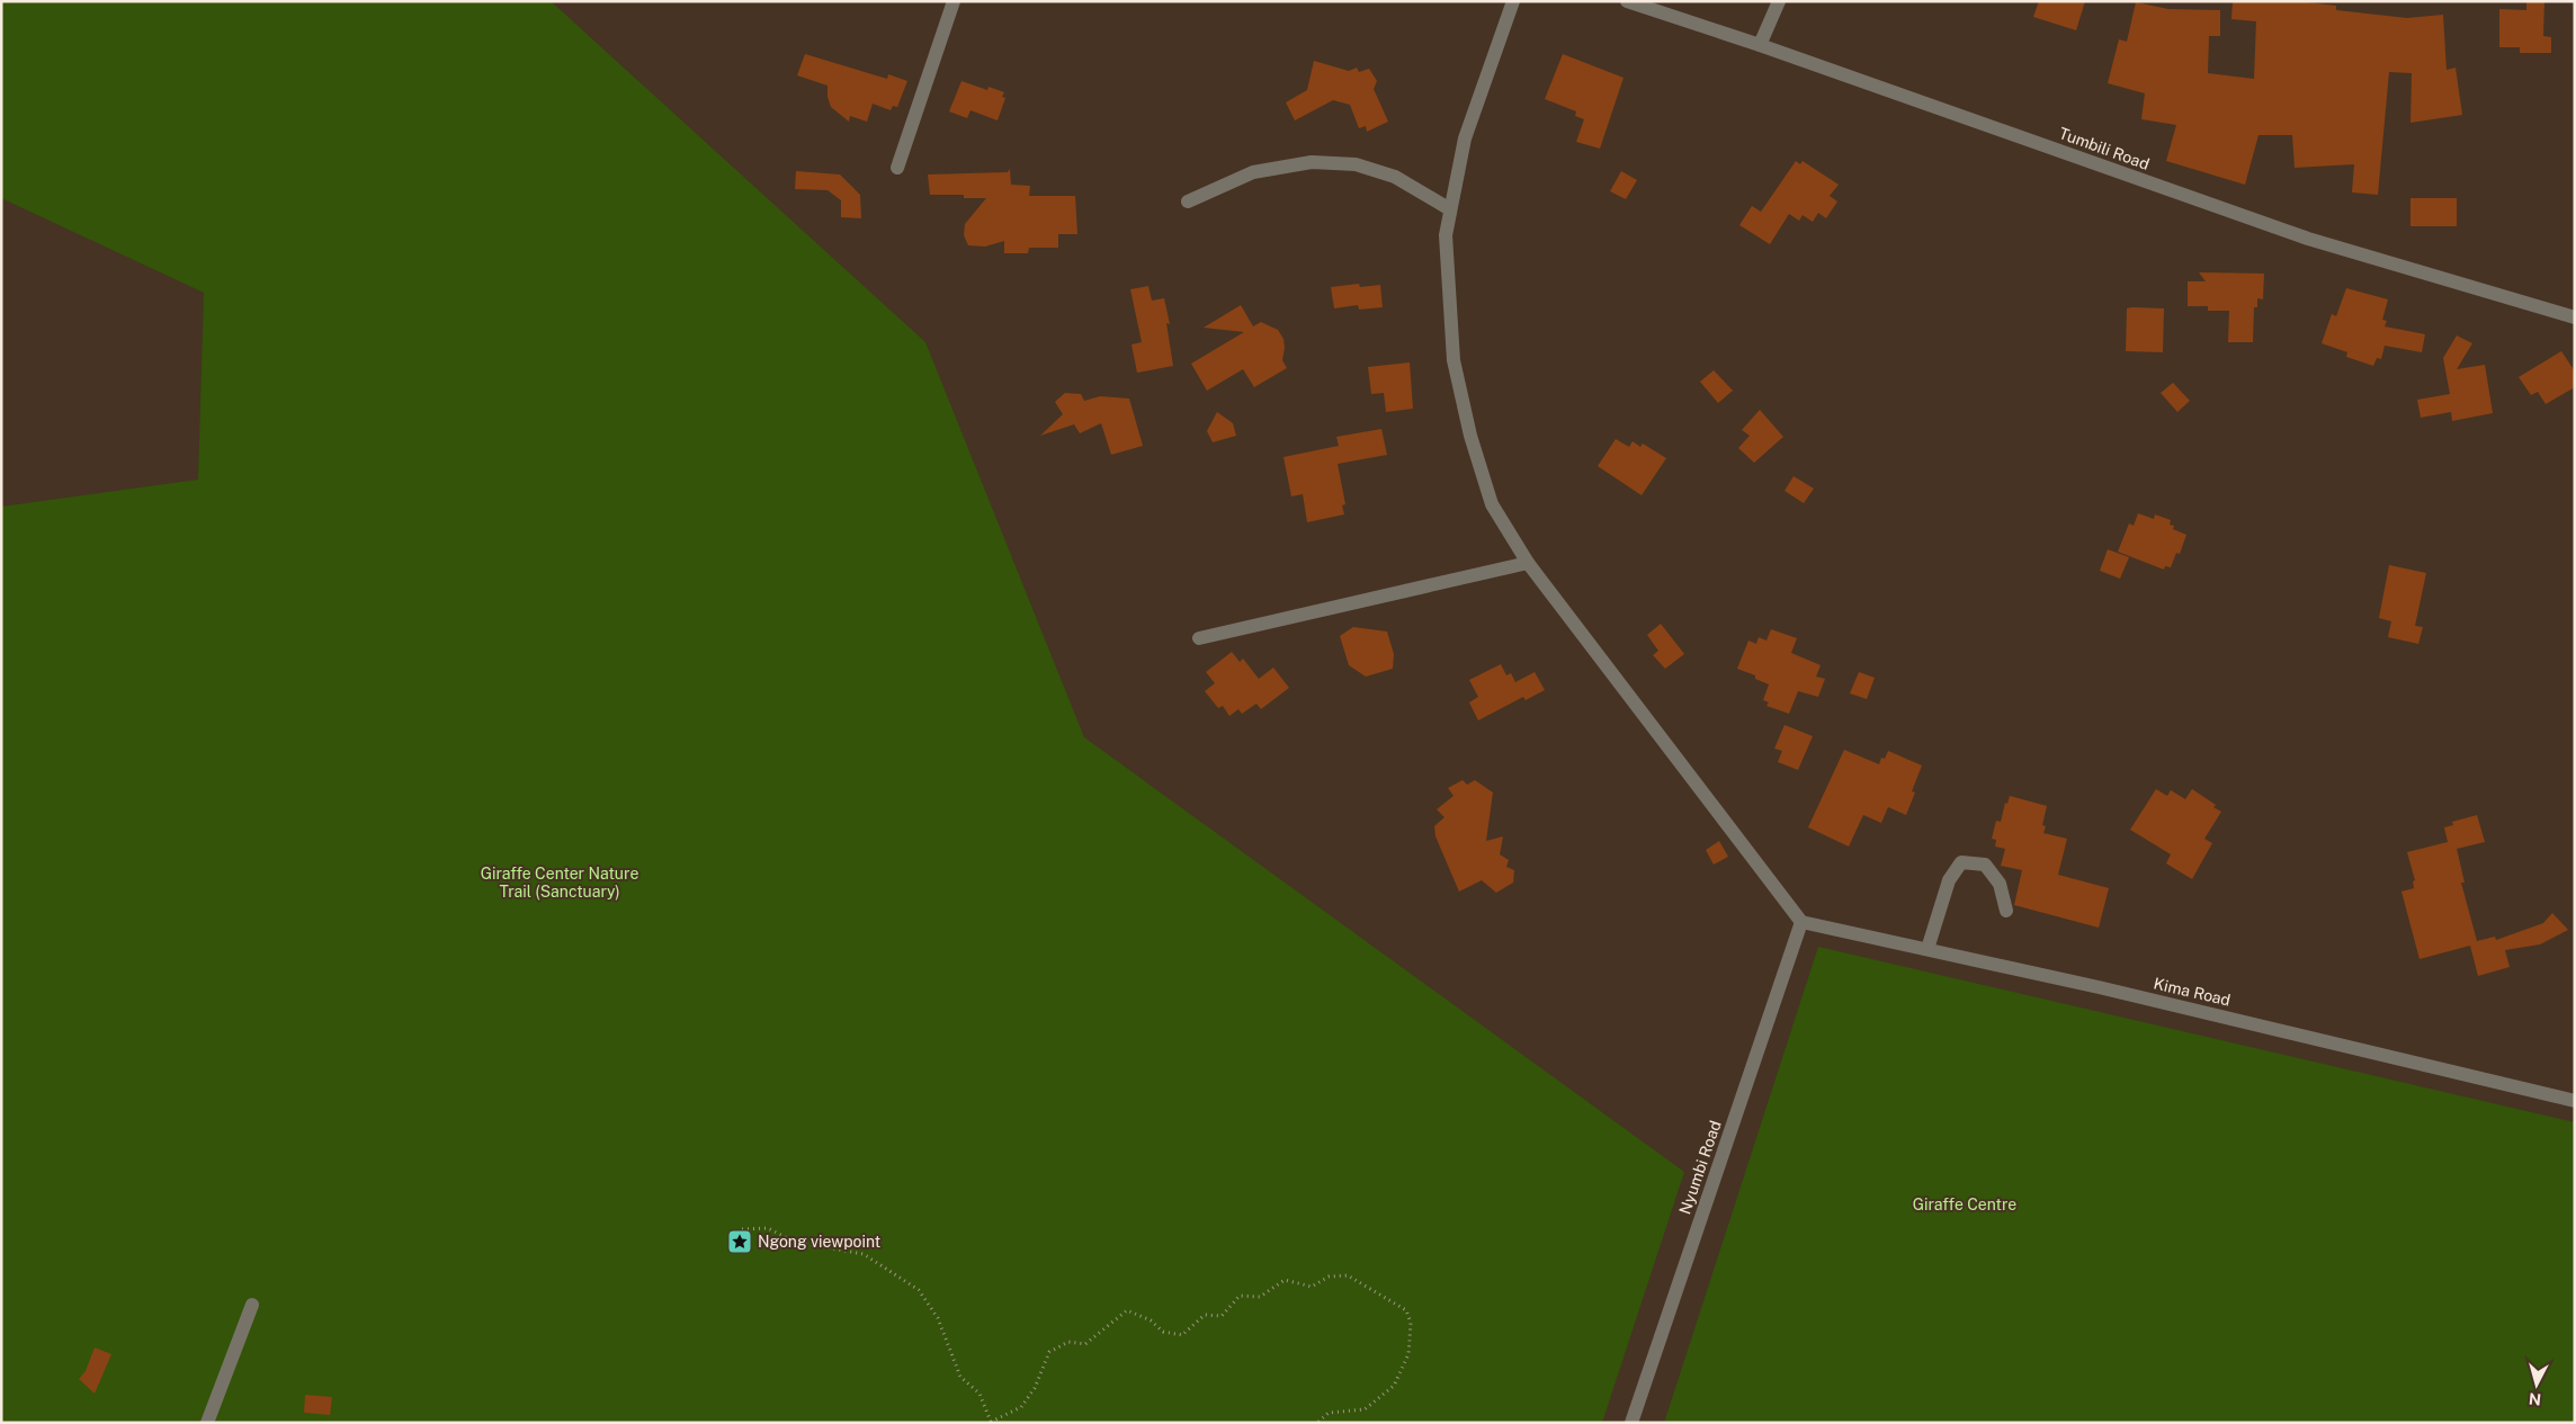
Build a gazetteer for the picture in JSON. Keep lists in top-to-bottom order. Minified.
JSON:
{"streets":{"street":["Tumbili Road","Kima Road","Nyumbi Road"]},"crossings":[["Kima Road","Nyumbi Road"]],"parks":["Giraffe Center Nature Trail (Sanctuary)","Giraffe Centre"],"places":{"place":["Ngong viewpoint"]},"north":"bottom"}
